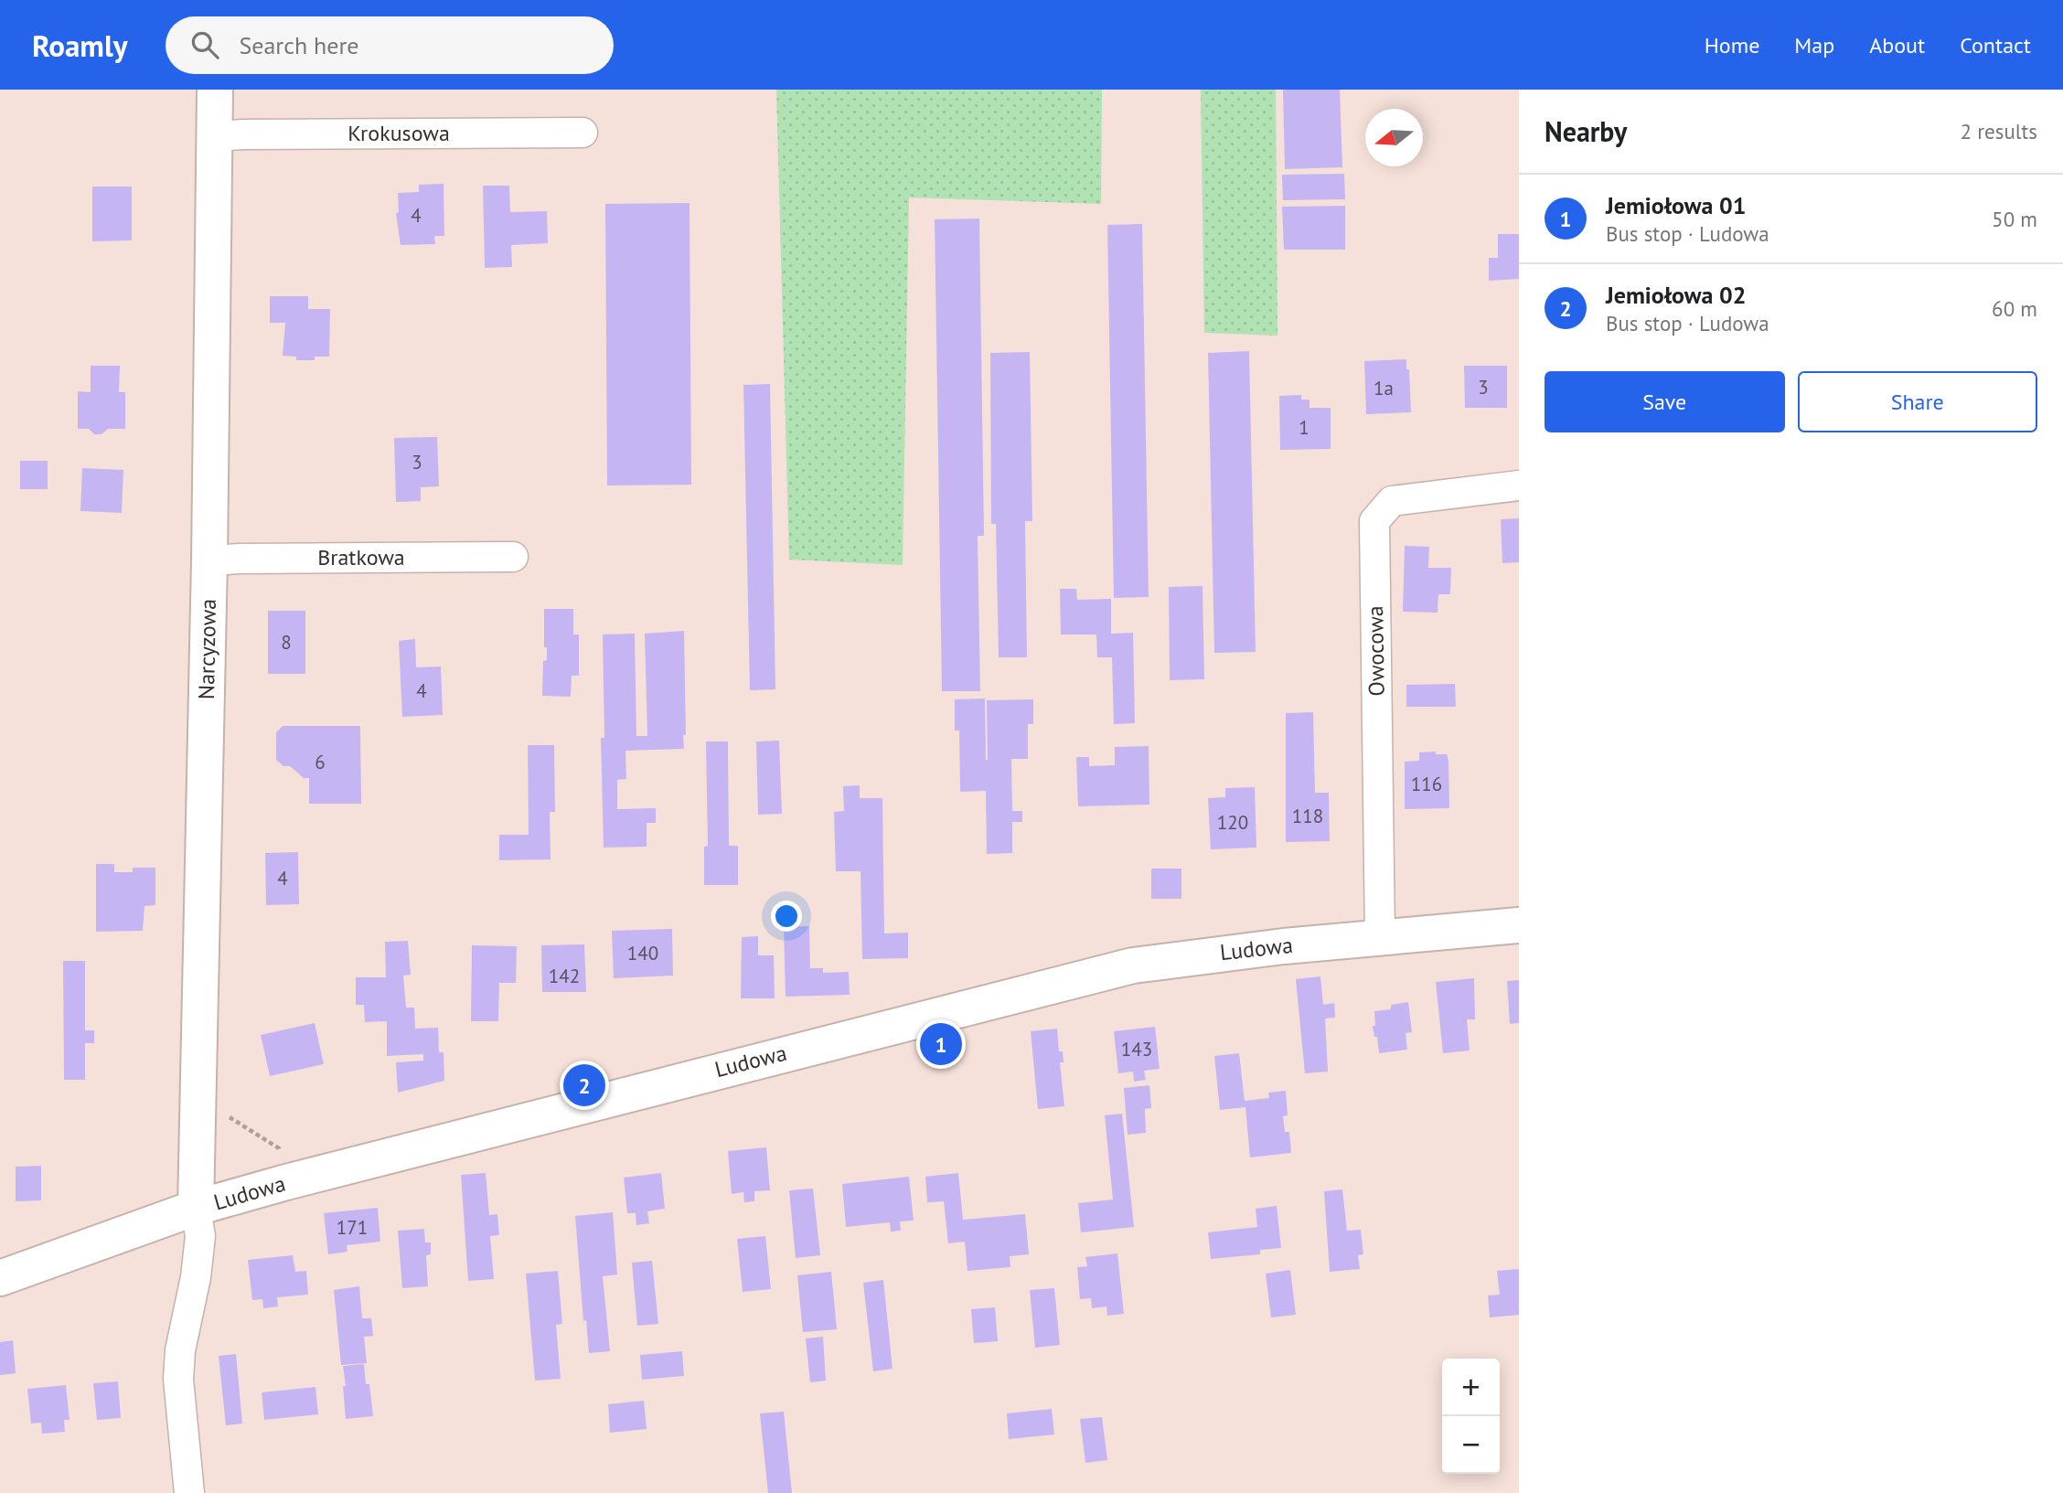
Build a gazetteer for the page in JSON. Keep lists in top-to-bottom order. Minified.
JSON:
{"streets":{"main road":["Narcyzowa","Ludowa"],"street":["Krokusowa","Bratkowa","Owocowa"]},"crossings":[["Krokusowa","Narcyzowa"],["Bratkowa","Narcyzowa"],["Narcyzowa","Ludowa"],["Owocowa","Ludowa"]],"house_numbers":["4","3","1a","1","3","8","4","6","116","118","120","4","140","142","143","171"],"north":"left","page":{"header":"Roamly","search":"Search here","nav":["Home","Map","About","Contact"],"heading":["Nearby","2 results"],"list":[{"mark":"1","name":"Jemiołowa 01","note":"Bus stop · Ludowa","value":"50 m"},{"mark":"2","name":"Jemiołowa 02","note":"Bus stop · Ludowa","value":"60 m"}],"buttons":["Save","Share"],"pins":["1","2"],"map_buttons":["+","−"]}}
